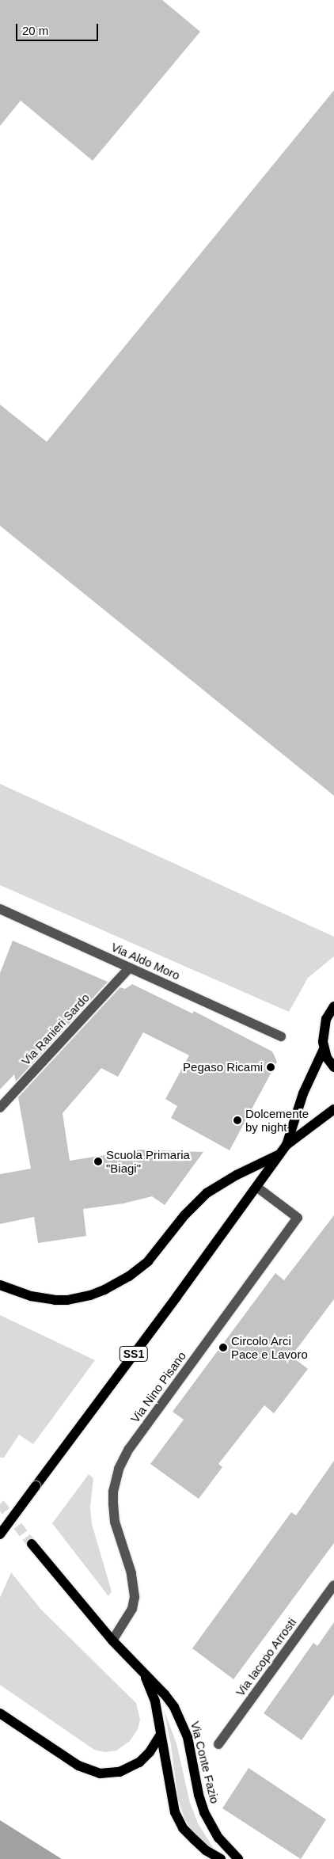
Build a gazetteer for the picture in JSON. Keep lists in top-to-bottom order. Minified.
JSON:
{"streets":{"main road":["SS1","Via Conte Fazio"],"street":["Via Aldo Moro","Via Ranieri Sardo","Via Nino Pisano","Via Iacopo Arrosti"]},"crossings":[["Via Aldo Moro","Via Ranieri Sardo"],["SS1","Via Nino Pisano"],["Via Nino Pisano","Via Conte Fazio"]],"places":["Pegaso Ricami","Dolcemente by night","Scuola Primaria \"Biagi\"","Circolo Arci Pace e Lavoro"],"scale_bar":"20 m"}
